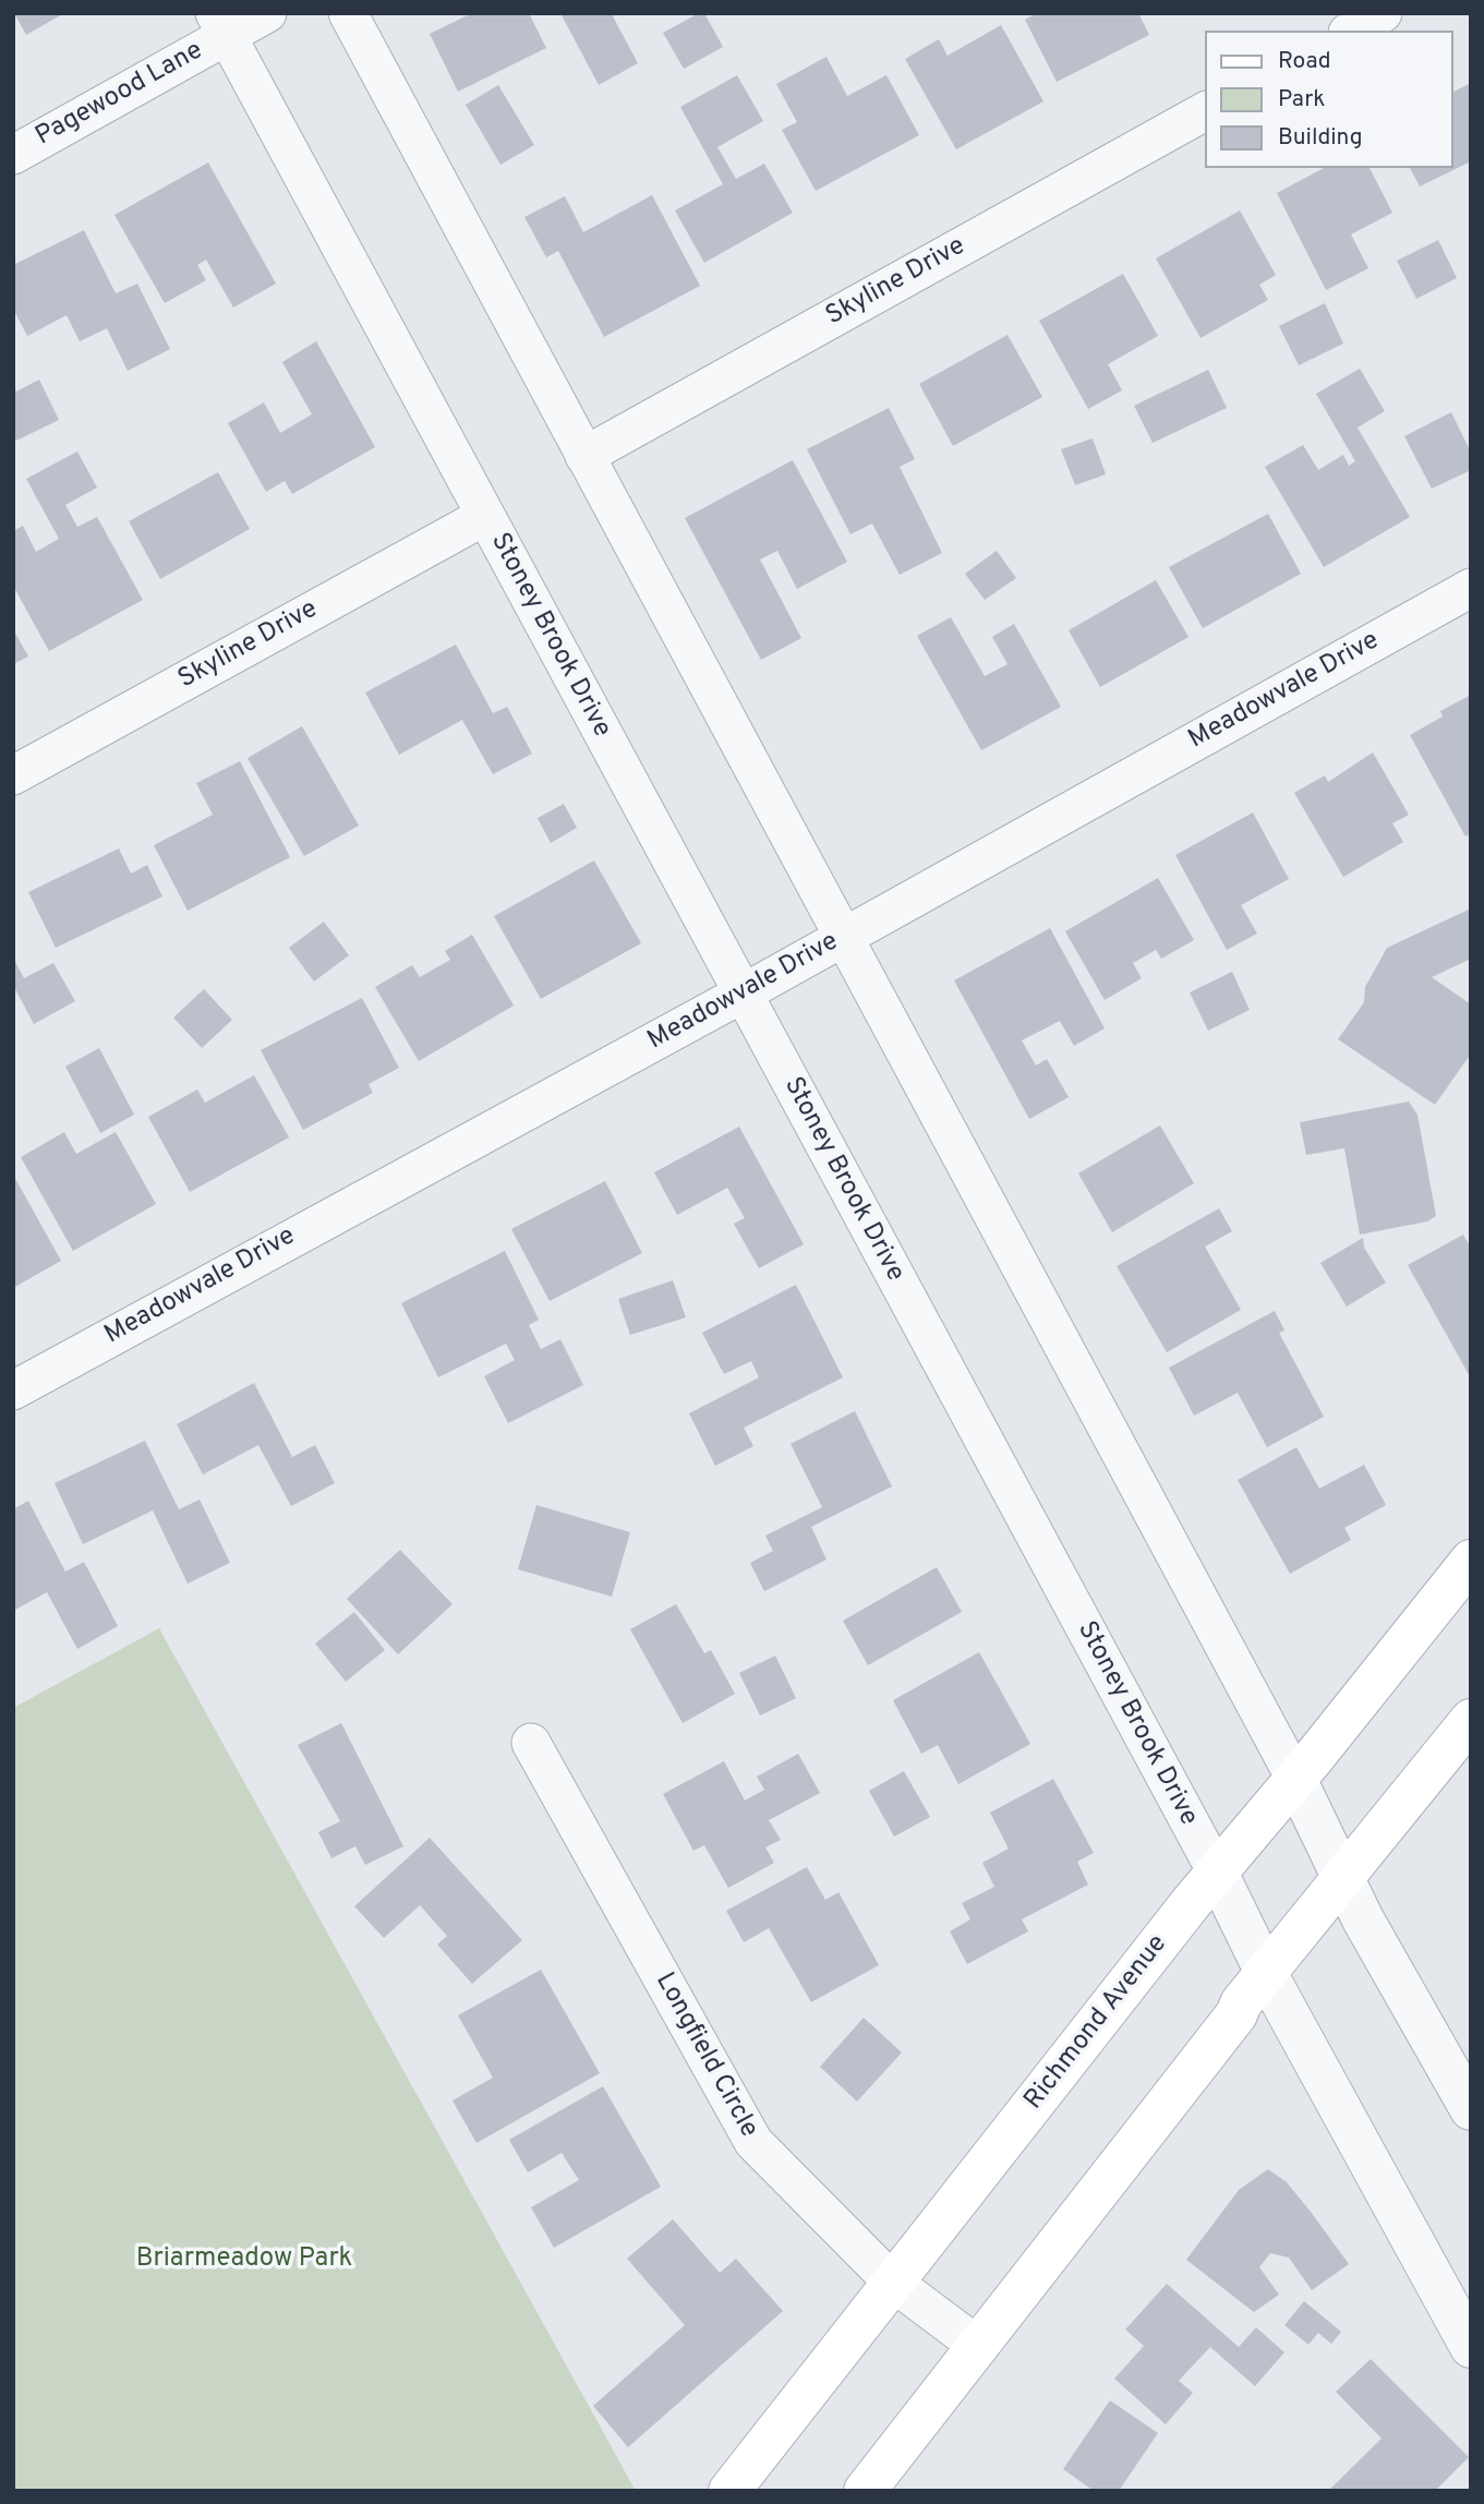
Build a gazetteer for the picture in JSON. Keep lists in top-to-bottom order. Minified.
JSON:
{"streets":{"main road":["Richmond Avenue"],"street":["Pagewood Lane","Skyline Drive","Stoney Brook Drive","Meadowvale Drive","Longfield Circle"]},"crossings":[["Pagewood Lane","Stoney Brook Drive"],["Skyline Drive","Stoney Brook Drive"],["Stoney Brook Drive","Meadowvale Drive"],["Stoney Brook Drive","Richmond Avenue"],["Richmond Avenue","Longfield Circle"]],"parks":["Briarmeadow Park"],"legend":["Road","Park","Building"]}
